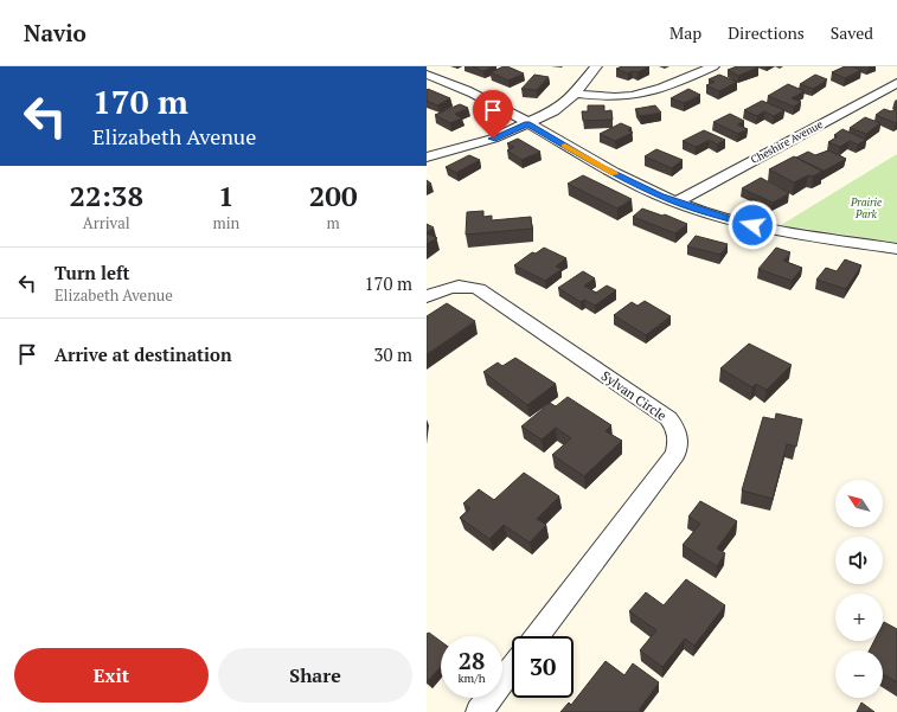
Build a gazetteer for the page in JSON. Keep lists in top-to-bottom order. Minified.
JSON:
{"streets":{"street":["Cheshire Avenue","Sylvan Circle"]},"parks":["Prairie Park"],"north":"top left","page":{"header":"Navio","nav":["Map","Directions","Saved"],"turn":["170 m","Elizabeth Avenue"],"eta":["22:38","Arrival","1","min","200","m"],"list":[{"name":"Turn left","note":"Elizabeth Avenue","value":"170 m"},{"name":"Arrive at destination","value":"30 m"}],"map_buttons":["+","−"],"speed":"28 km/h","limit":"30","buttons":["Exit","Share"]}}
